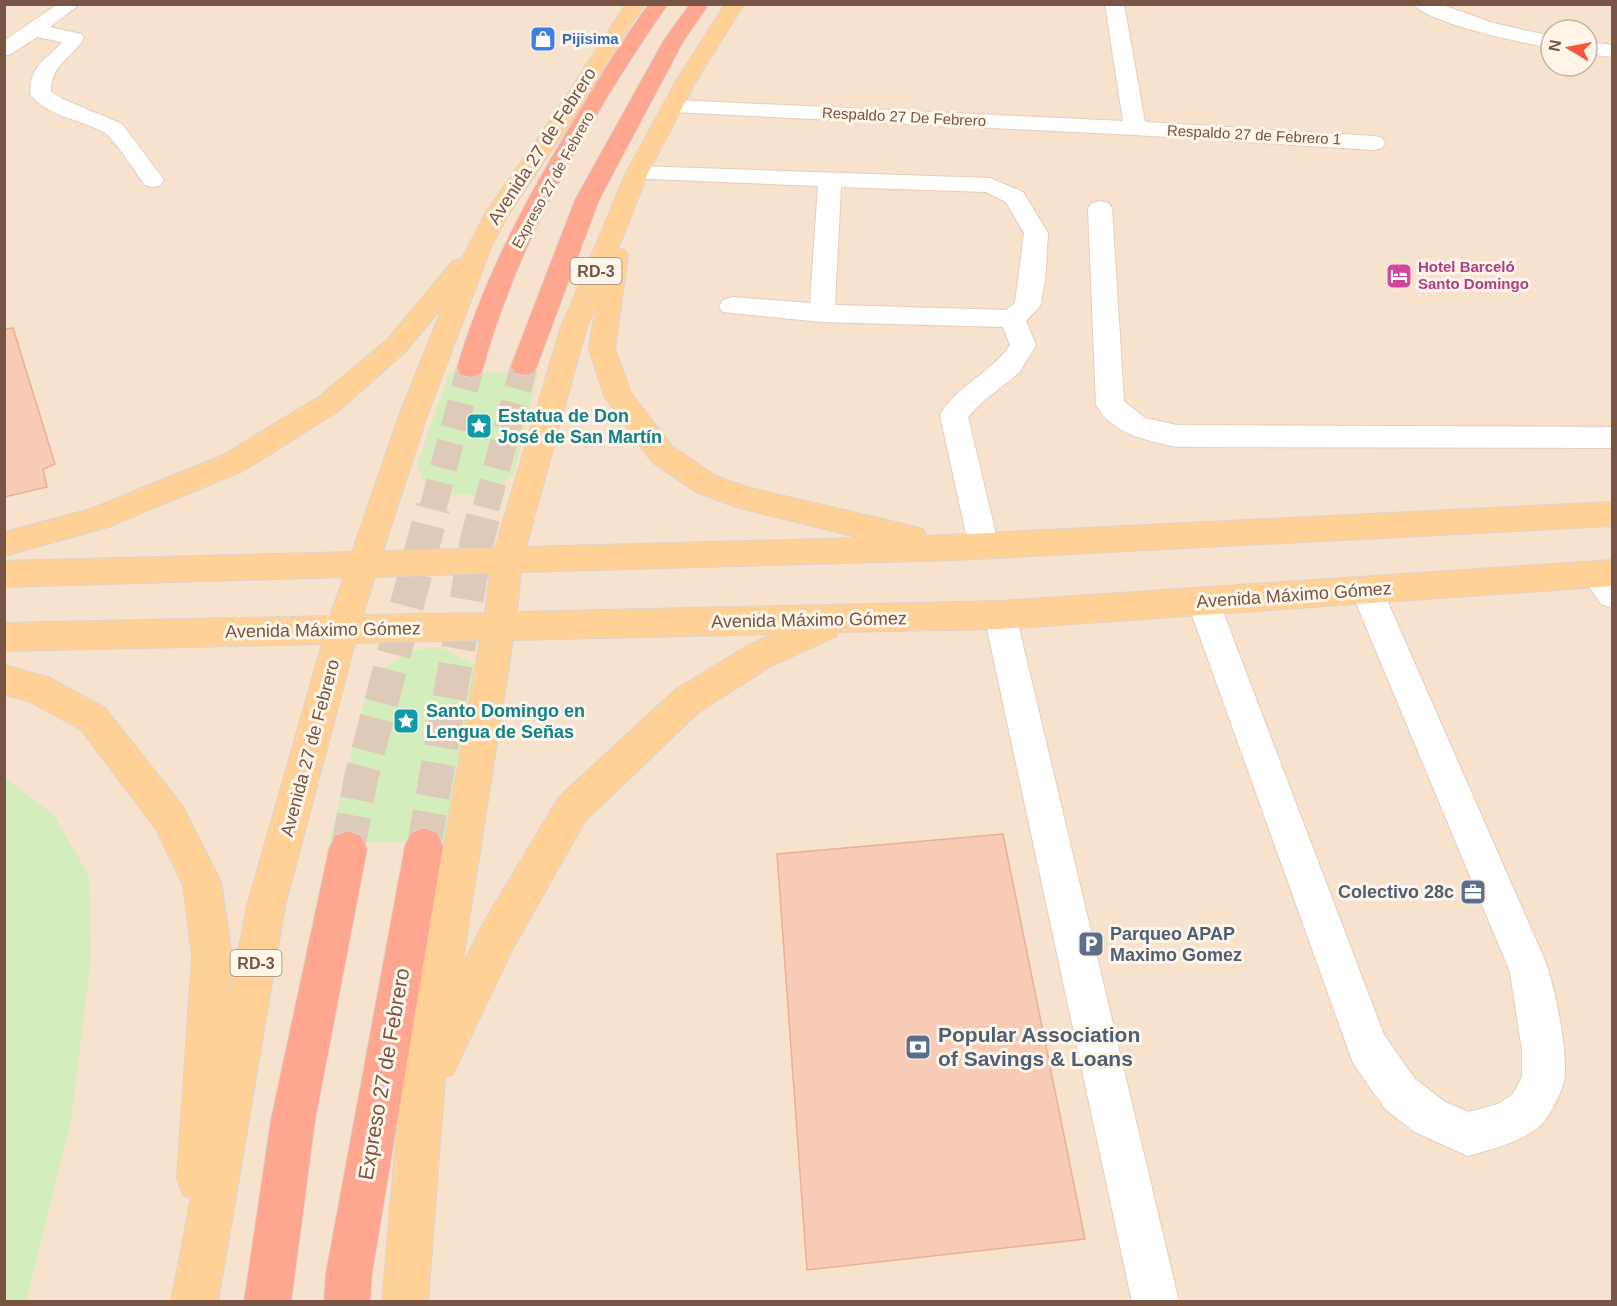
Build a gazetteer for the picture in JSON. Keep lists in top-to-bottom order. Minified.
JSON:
{"streets":{"highway":["Expreso 27 de Febrero","RD-3"],"main road":["Avenida 27 de Febrero","Avenida Máximo Gómez"],"street":["Respaldo 27 De Febrero","Respaldo 27 de Febrero 1"]},"crossings":[["Respaldo 27 De Febrero","Respaldo 27 de Febrero 1"],["Respaldo 27 De Febrero","RD-3"],["Avenida 27 de Febrero","Avenida Máximo Gómez"],["RD-3","Avenida Máximo Gómez"]],"places":{"shop":["Pijisima"],"hotel":["Hotel Barceló Santo Domingo"],"place":["Estatua de Don José de San Martín","Santo Domingo en Lengua de Señas"],"office":["Colectivo 28c"],"parking":["Parqueo APAP Maximo Gomez"],"bank":["Popular Association of Savings & Loans"]},"north":"left"}
